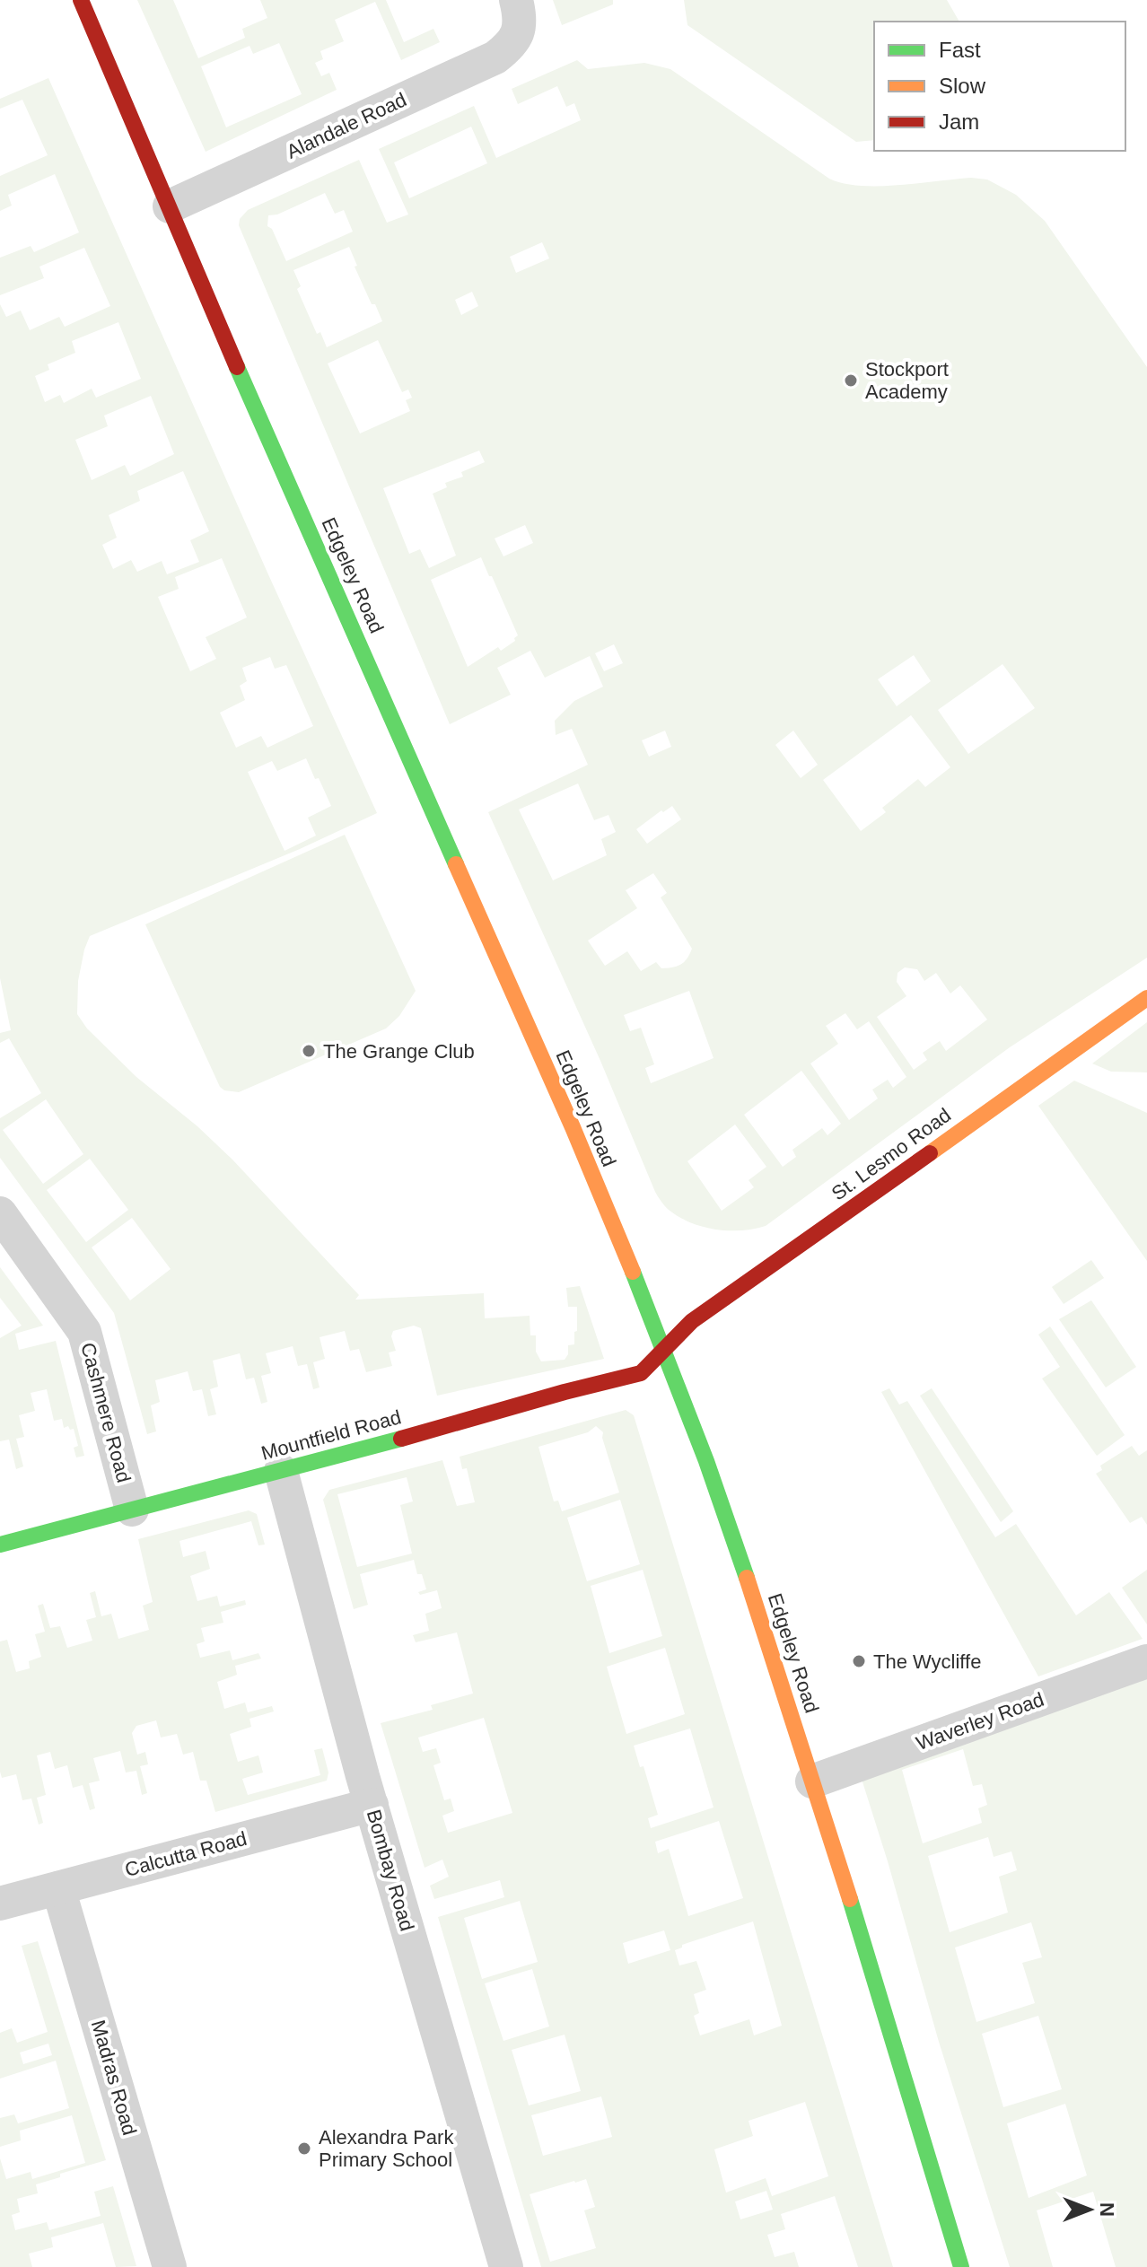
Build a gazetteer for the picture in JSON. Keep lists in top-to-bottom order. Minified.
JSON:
{"streets":{"main road":["Edgeley Road","St. Lesmo Road","Mountfield Road"],"street":["Alandale Road","Cashmere Road","Waverley Road","Calcutta Road","Bombay Road","Madras Road"]},"crossings":[["Alandale Road","Edgeley Road"],["Edgeley Road","St. Lesmo Road"],["Edgeley Road","Mountfield Road"],["Edgeley Road","Waverley Road"],["St. Lesmo Road","Mountfield Road"],["Cashmere Road","Mountfield Road"],["Mountfield Road","Bombay Road"],["Calcutta Road","Bombay Road"],["Calcutta Road","Madras Road"]],"places":["Stockport Academy","The Grange Club","The Wycliffe","Alexandra Park Primary School"],"legend":["Fast","Slow","Jam"],"north":"right"}
